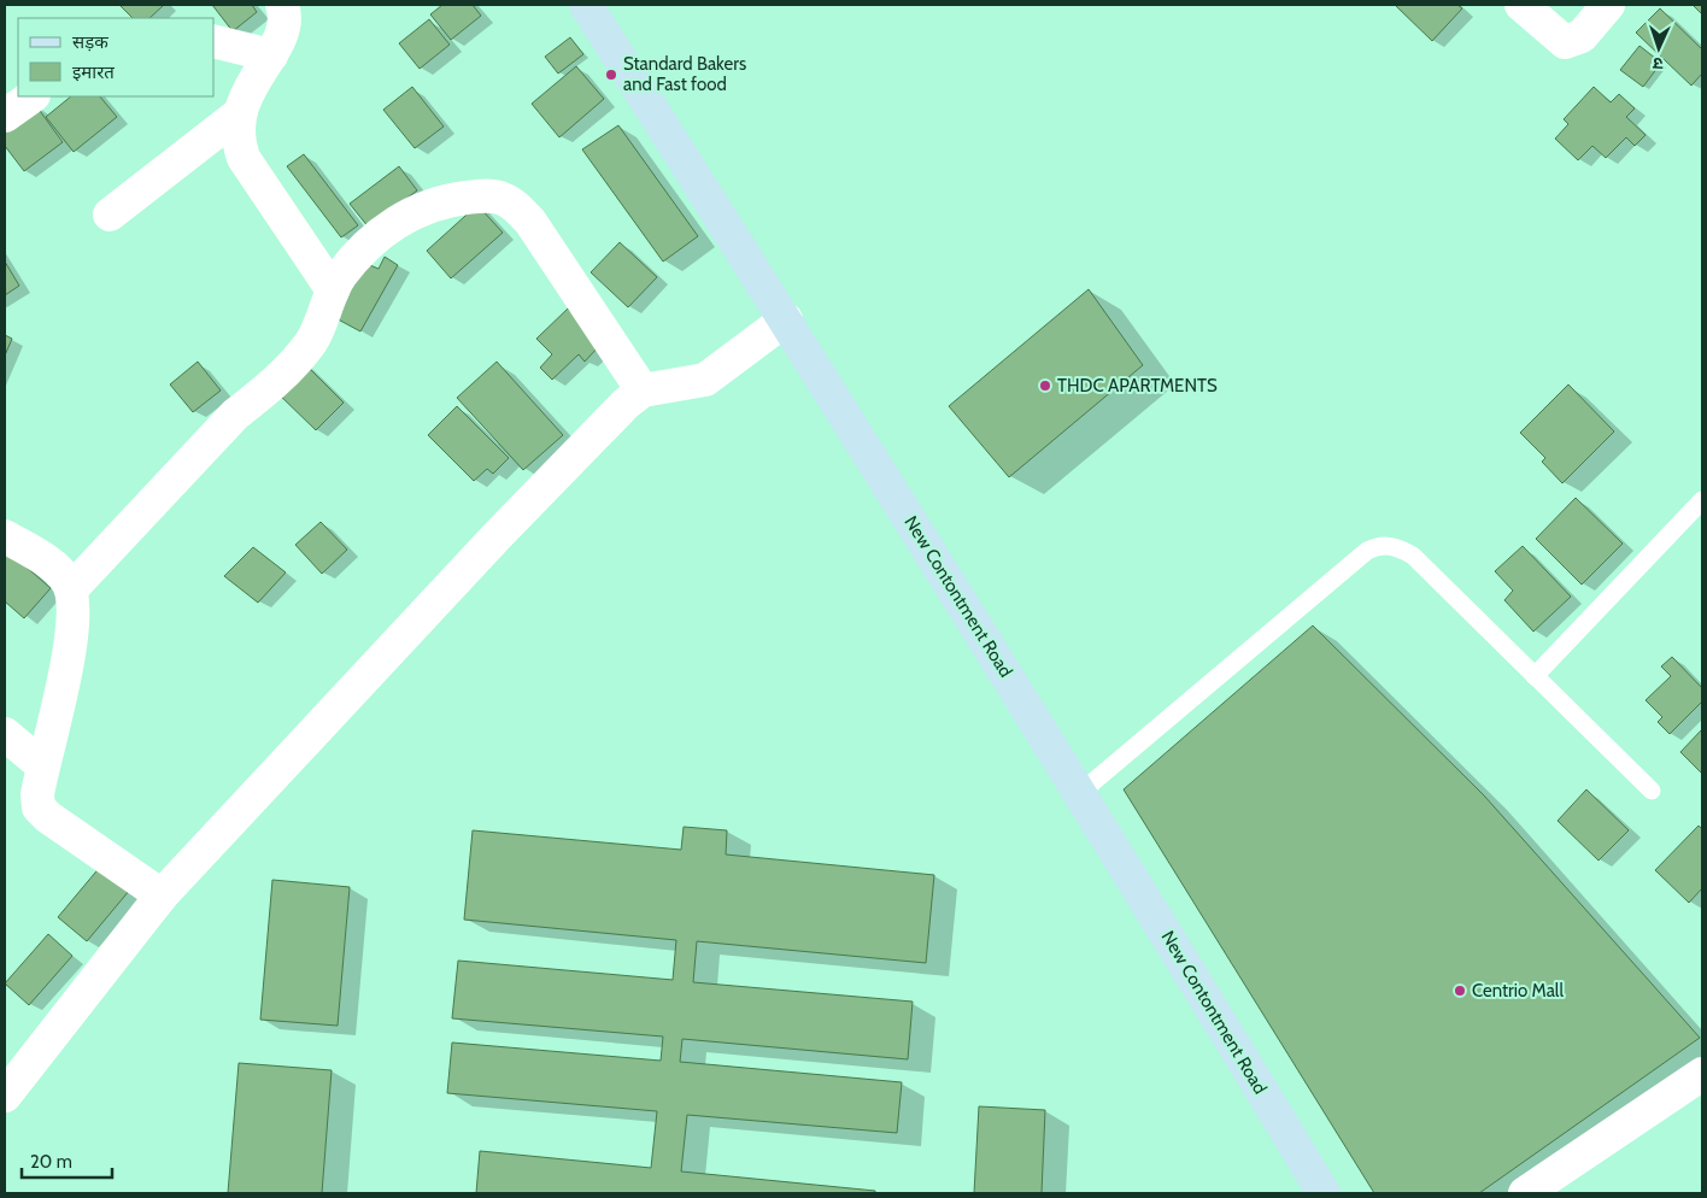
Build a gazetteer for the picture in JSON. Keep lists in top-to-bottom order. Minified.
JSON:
{"streets":{"street":["New Contontment Road"]},"places":["Standard Bakers and Fast food","THDC APARTMENTS","Centrio Mall"],"legend":["सड़क","इमारत"],"scale_bar":"20 m","north":"bottom"}
